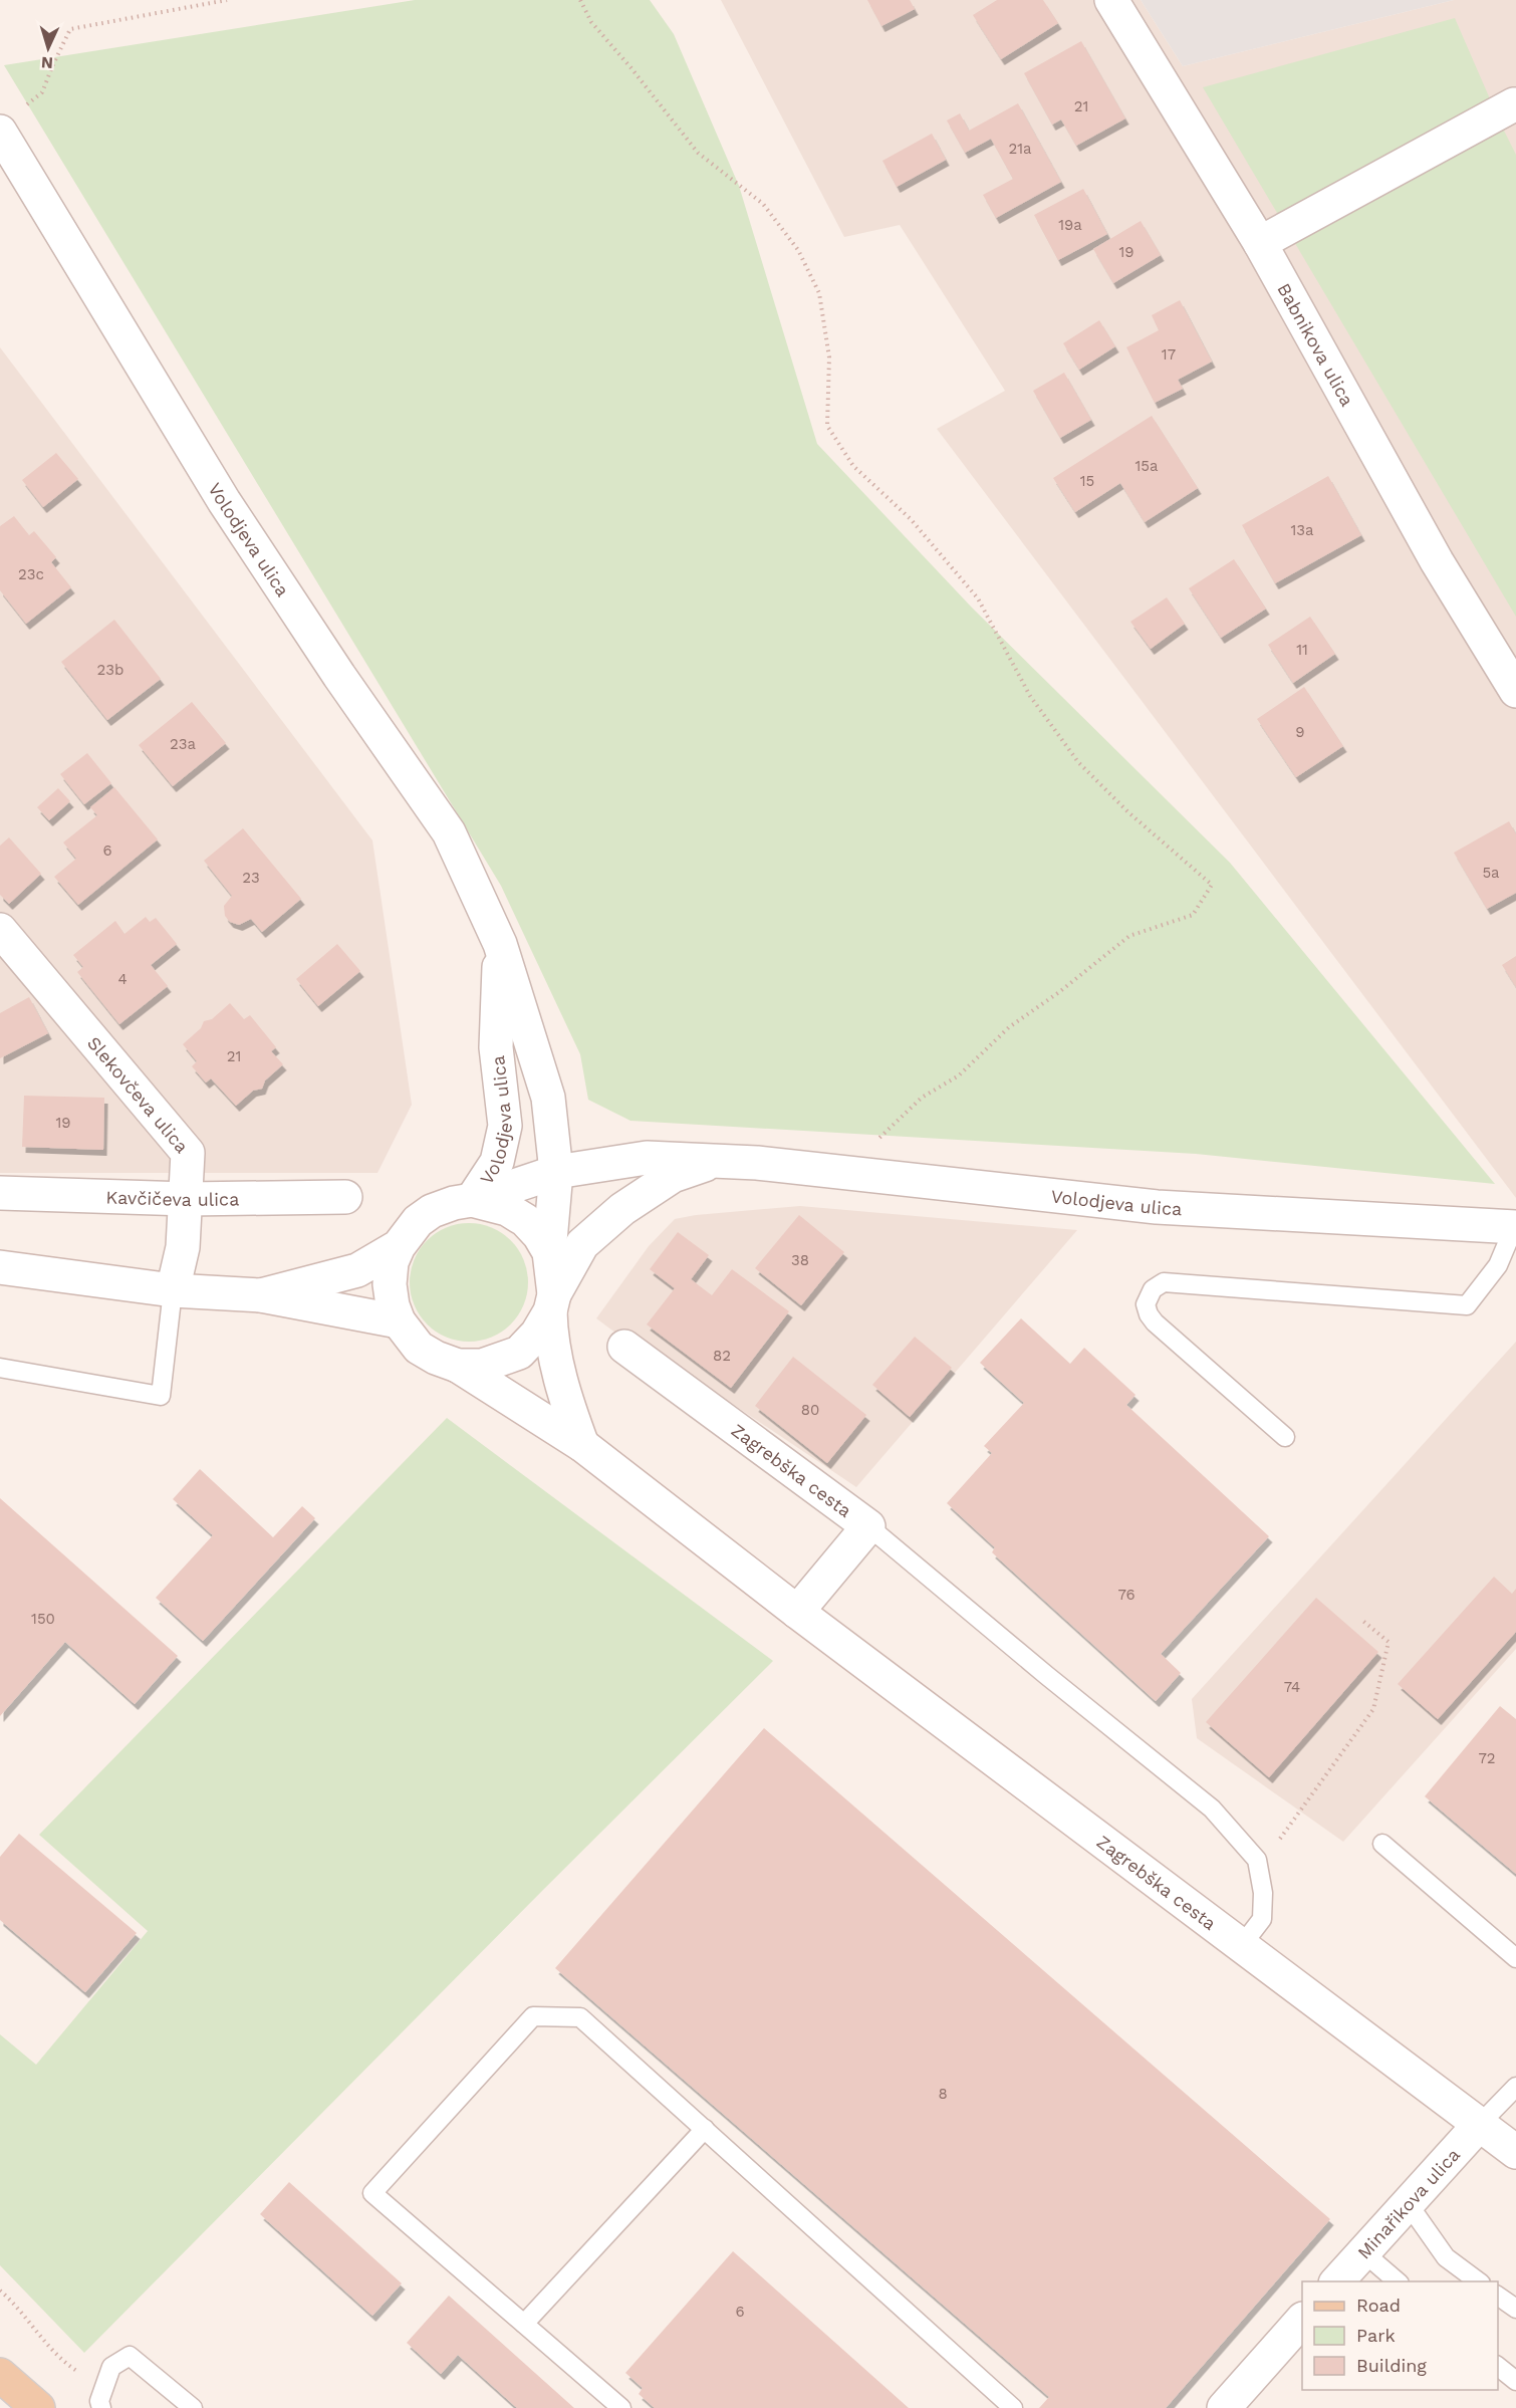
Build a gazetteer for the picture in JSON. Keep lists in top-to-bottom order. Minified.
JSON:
{"streets":{"street":["Babnikova ulica","Volodjeva ulica","Slekovčeva ulica","Kavčičeva ulica","Zagrebška cesta","Minařikova ulica"]},"crossings":[["Volodjeva ulica","Zagrebška cesta"],["Slekovčeva ulica","Kavčičeva ulica"],["Zagrebška cesta","Minařikova ulica"]],"house_numbers":["21","21a","19a","19","17","15a","15","13a","23c","11","23b","9","23a","6","5a","23","4","21","19","38","82","80","76","150","74","72","8","6"],"legend":["Road","Park","Building"],"north":"bottom"}
